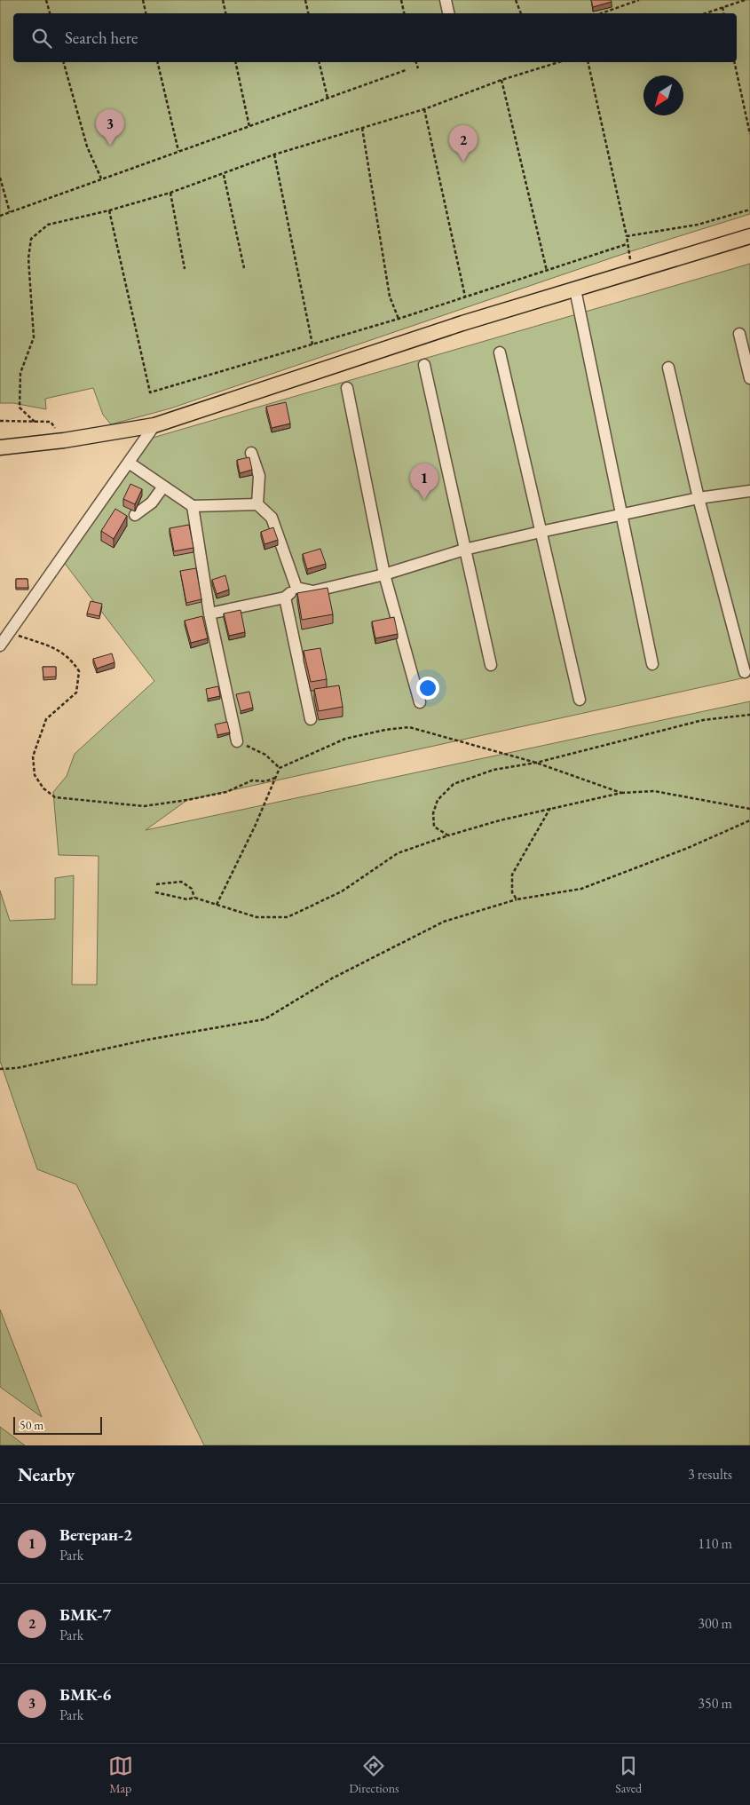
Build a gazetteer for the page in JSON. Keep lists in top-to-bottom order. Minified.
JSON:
{"scale_bar":"50 m","north":"bottom left","page":{"search":"Search here","pins":["3","2","1"],"scale":"50 m","heading":["Nearby","3 results"],"list":[{"mark":"1","name":"Ветеран-2","note":"Park","value":"110 m"},{"mark":"2","name":"БМК-7","note":"Park","value":"300 m"},{"mark":"3","name":"БМК-6","note":"Park","value":"350 m"}],"nav":["Map","Directions","Saved"]}}
